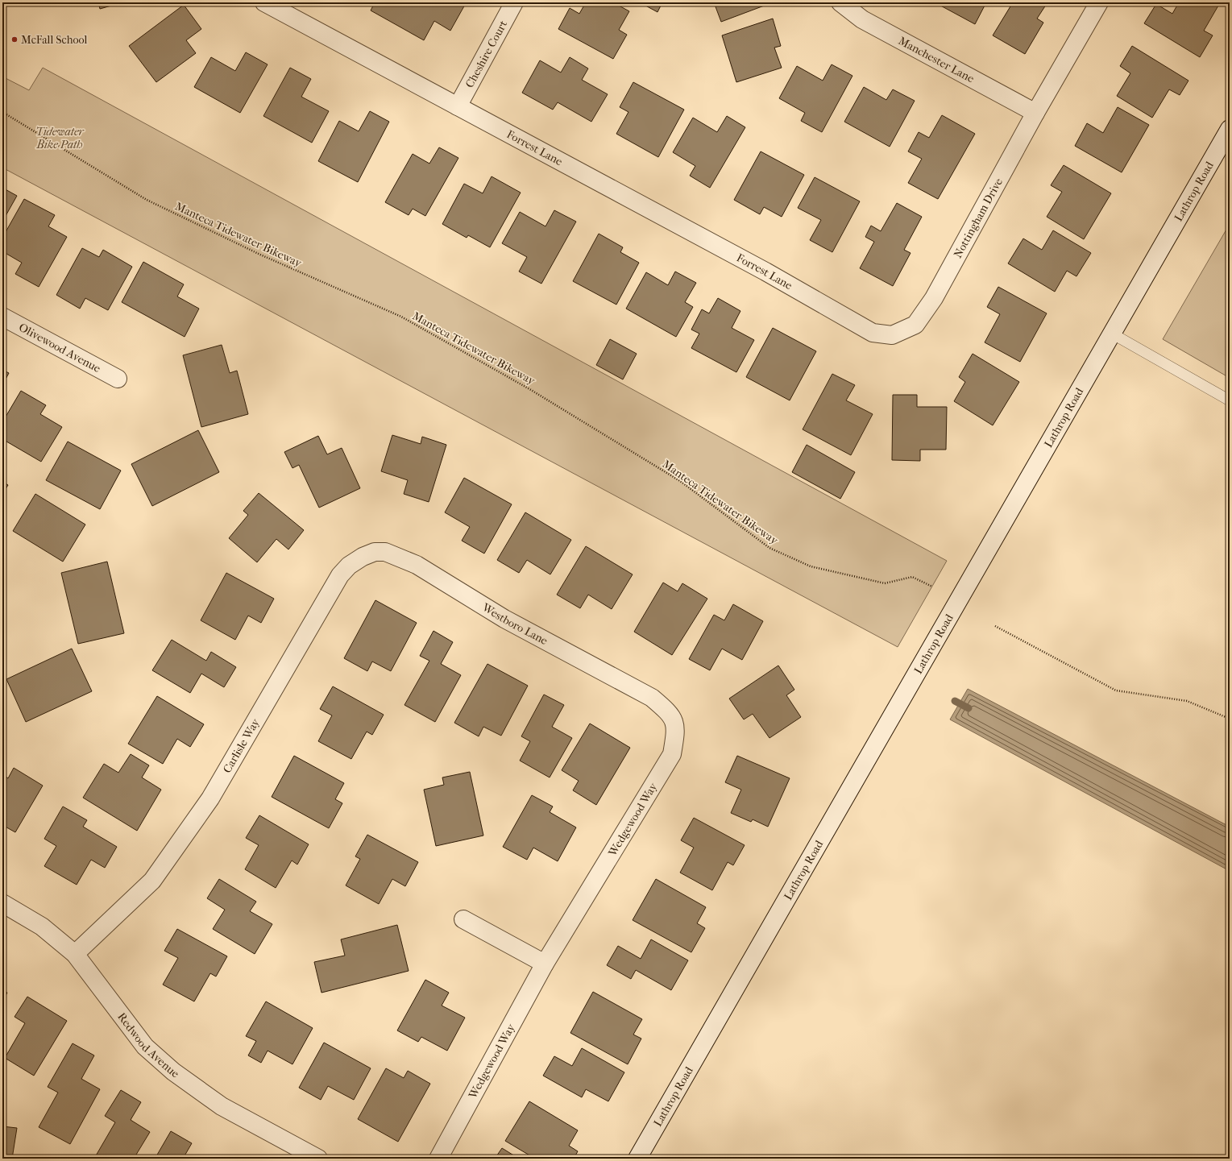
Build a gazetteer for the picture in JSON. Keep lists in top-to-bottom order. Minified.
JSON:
{"streets":{"street":["Cheshire Court","Manchester Lane","Forrest Lane","Lathrop Road","Nottingham Drive","Olivewood Avenue","Westboro Lane","Carlisle Way","Wedgewood Way","Redwood Avenue"],"path":["Manteca Tidewater Bikeway"]},"crossings":[["Cheshire Court","Forrest Lane"],["Manchester Lane","Nottingham Drive"],["Forrest Lane","Nottingham Drive"],["Westboro Lane","Carlisle Way"],["Westboro Lane","Wedgewood Way"],["Carlisle Way","Redwood Avenue"]],"parks":["Tidewater Bike Path"],"places":["McFall School"]}
